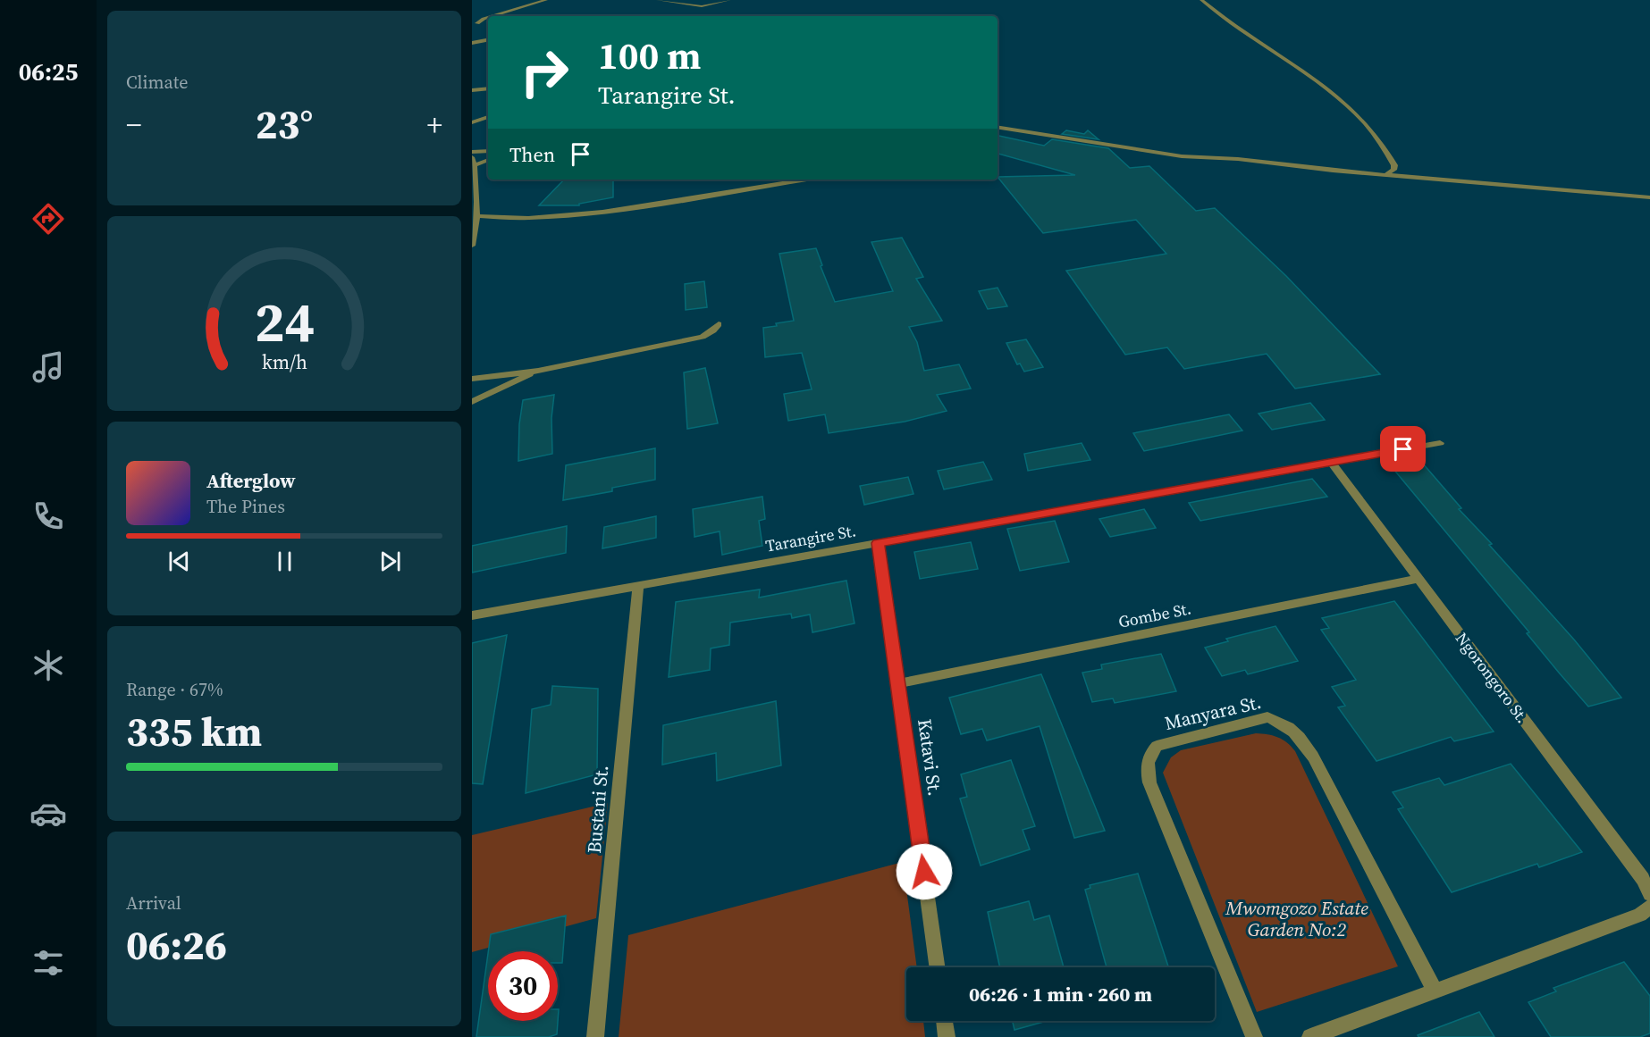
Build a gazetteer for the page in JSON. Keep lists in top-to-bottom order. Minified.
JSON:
{"streets":{"street":["Tarangire St.","Gombe St.","Ngorongoro St.","Manyara St.","Katavi St.","Bustani St."]},"crossings":[["Tarangire St.","Ngorongoro St."],["Tarangire St.","Katavi St."],["Tarangire St.","Bustani St."],["Gombe St.","Ngorongoro St."],["Gombe St.","Katavi St."]],"parks":["Mwomgozo Estate Garden No:2"],"page":{"tabs":"06:25","tile":["Climate",["Range · 67%","335 km"],["Arrival","06:26"]],"turn":["100 m","Tarangire St."],"heat":["−","23°","+"],"then":"Then","song":["Afterglow","The Pines"],"limit":"30","trip":"06:26 · 1 min · 260 m","gauge":["24","km/h"]}}
